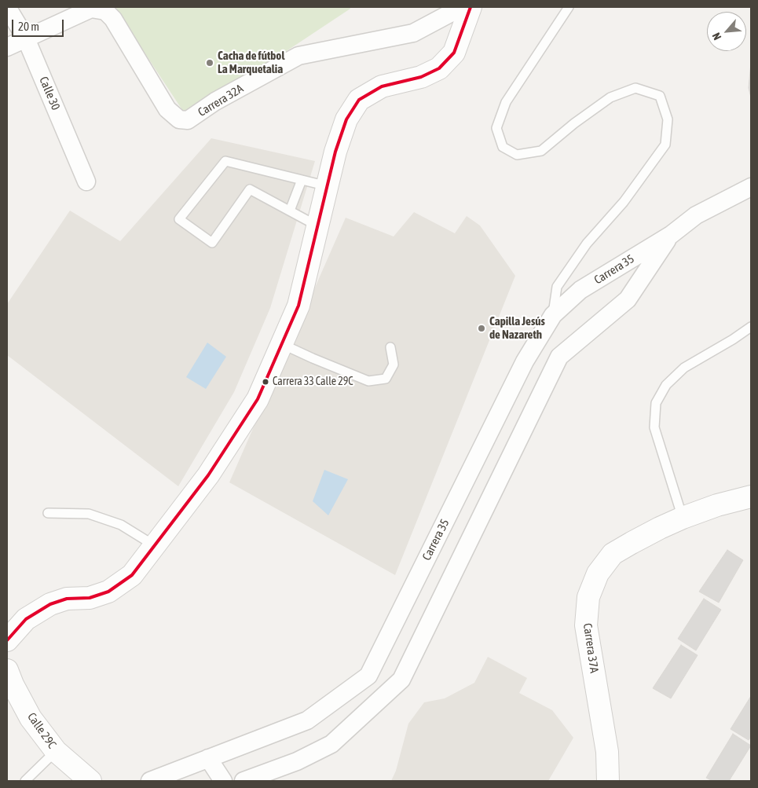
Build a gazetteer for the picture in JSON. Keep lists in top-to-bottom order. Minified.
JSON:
{"streets":{"street":["Calle 30","Carrera 32A","Carrera 35","Carrera 37A","Calle 29C"]},"crossings":[["Calle 30","Carrera 32A"]],"places":["Cacha de fútbol La Marquetalia","Capilla Jesús de Nazareth","Carrera 33 Calle 29C"],"scale_bar":"20 m","north":"bottom left"}
